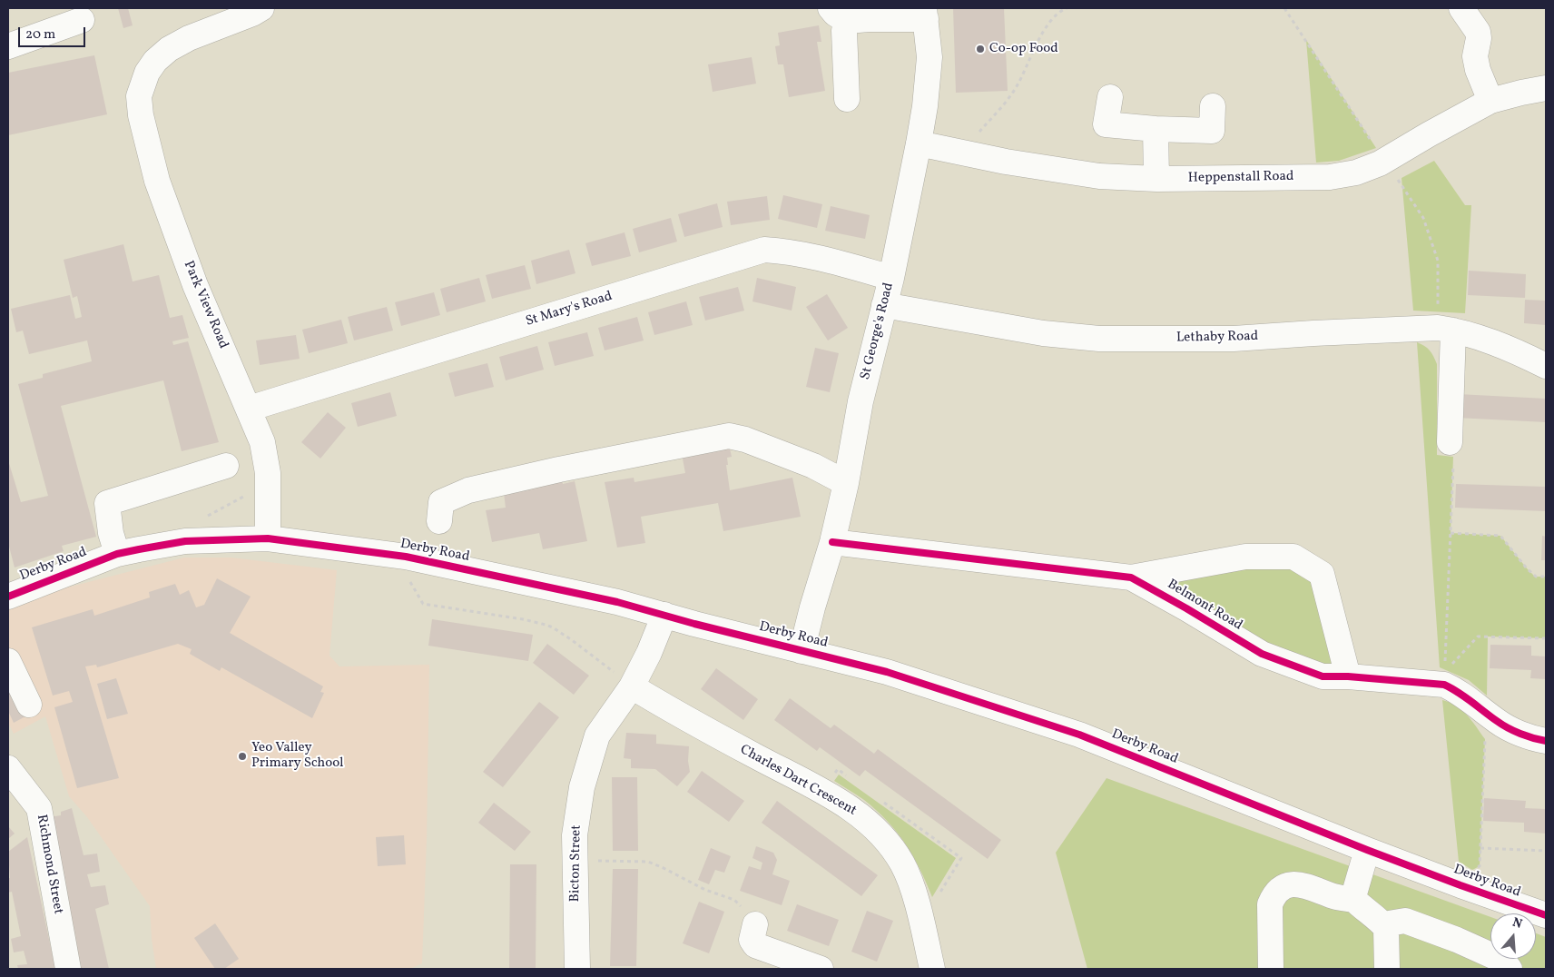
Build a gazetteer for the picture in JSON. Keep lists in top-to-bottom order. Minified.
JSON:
{"streets":{"street":["Heppenstall Road","Park View Road","St Mary's Road","St George's Road","Lethaby Road","Derby Road","Belmont Road","Charles Dart Crescent","Bicton Street","Richmond Street"]},"crossings":[["Heppenstall Road","St George's Road"],["Park View Road","St Mary's Road"],["Park View Road","Derby Road"],["St Mary's Road","St George's Road"],["St George's Road","Lethaby Road"],["St George's Road","Derby Road"],["St George's Road","Belmont Road"],["Derby Road","Bicton Street"],["Charles Dart Crescent","Bicton Street"]],"places":["Co-op Food","Yeo Valley Primary School"],"scale_bar":"20 m","north":"top"}
